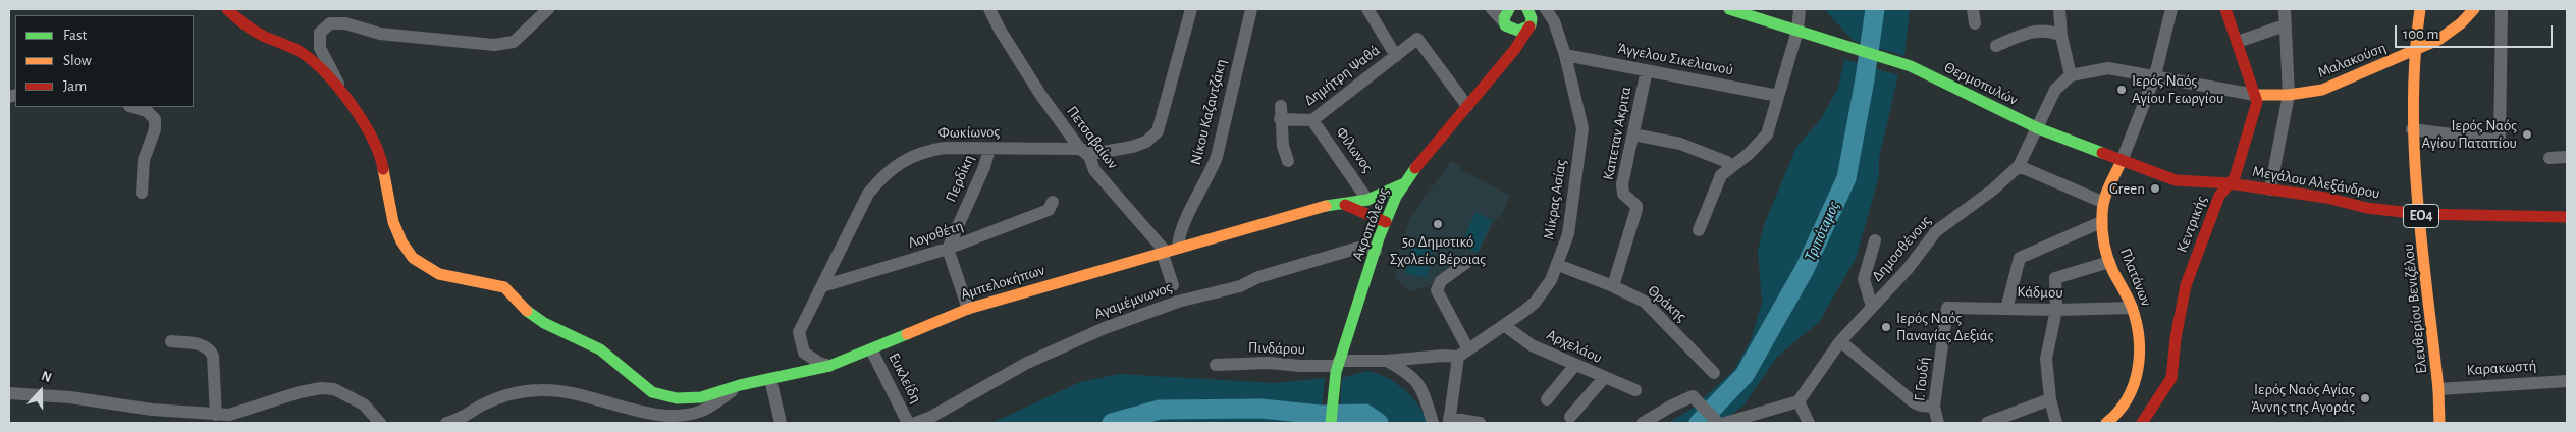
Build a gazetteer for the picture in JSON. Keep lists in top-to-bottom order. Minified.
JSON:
{"streets":{"street":["Άγγελου Σικελιανού","Μαλακούση","Δημήτρη Ψαθά","Θερμοπυλών","Νίκου Καζαντζάκη","Φωκίωνος","Καπεταν Ακριτα","Πετσαβαίων","Φίλωνος","Περδίκη","Μεγάλου Αλεξάνδρου","Μίκρας Ασίας","ΕΟ4","Ακροπόλεως","Κεντρικής","Λογοθέτη","Δημοσθένους","Πλατάνων","Αμπελοκήπων","Κάδμου","Αγαμέμνωνος","Θράκης","Ελευθερίου Βενιζέλου","Αρχελάου","Πινδάρου","Καρακωστή","Ευκλείδη","Γ. Γουδή"]},"crossings":[["Άγγελου Σικελιανού","Καπεταν Ακριτα"],["Άγγελου Σικελιανού","Μίκρας Ασίας"],["Μαλακούση","Κεντρικής"],["Μαλακούση","Ελευθερίου Βενιζέλου"],["Δημήτρη Ψαθά","Φίλωνος"],["Δημήτρη Ψαθά","Ακροπόλεως"],["Θερμοπυλών","Μεγάλου Αλεξάνδρου"],["Θερμοπυλών","Δημοσθένους"],["Νίκου Καζαντζάκη","Πετσαβαίων"],["Νίκου Καζαντζάκη","Αμπελοκήπων"],["Φωκίωνος","Πετσαβαίων"],["Φωκίωνος","Περδίκη"],["Φωκίωνος","Λογοθέτη"],["Φωκίωνος","Αμπελοκήπων"],["Καπεταν Ακριτα","Θράκης"],["Πετσαβαίων","Αμπελοκήπων"],["Φίλωνος","Αμπελοκήπων"],["Περδίκη","Λογοθέτη"],["Μεγάλου Αλεξάνδρου","Κεντρικής"],["Μεγάλου Αλεξάνδρου","Δημοσθένους"],["Μεγάλου Αλεξάνδρου","Ελευθερίου Βενιζέλου"],["Μίκρας Ασίας","Ακροπόλεως"],["Μίκρας Ασίας","Θράκης"],["Μίκρας Ασίας","Αρχελάου"],["Ακροπόλεως","Αμπελοκήπων"],["Ακροπόλεως","Αγαμέμνωνος"],["Ακροπόλεως","Πινδάρου"],["Πλατάνων","Κάδμου"],["Αμπελοκήπων","Ευκλείδη"],["Κάδμου","Γ. Γουδή"],["Ελευθερίου Βενιζέλου","Καρακωστή"]],"water":["Τριπόταμος"],"places":["Ιερός Ναός Αγίου Γεωργίου","Ιερός Ναός Αγίου Παταπίου","Green","5ο Δημοτικό Σχολείο Βέροιας","Ιερός Ναός Παναγίας Δεξιάς","Ιερός Ναός Αγίας Άννης της Αγοράς"],"legend":["Fast","Slow","Jam"],"scale_bar":"100 m","north":"top"}
